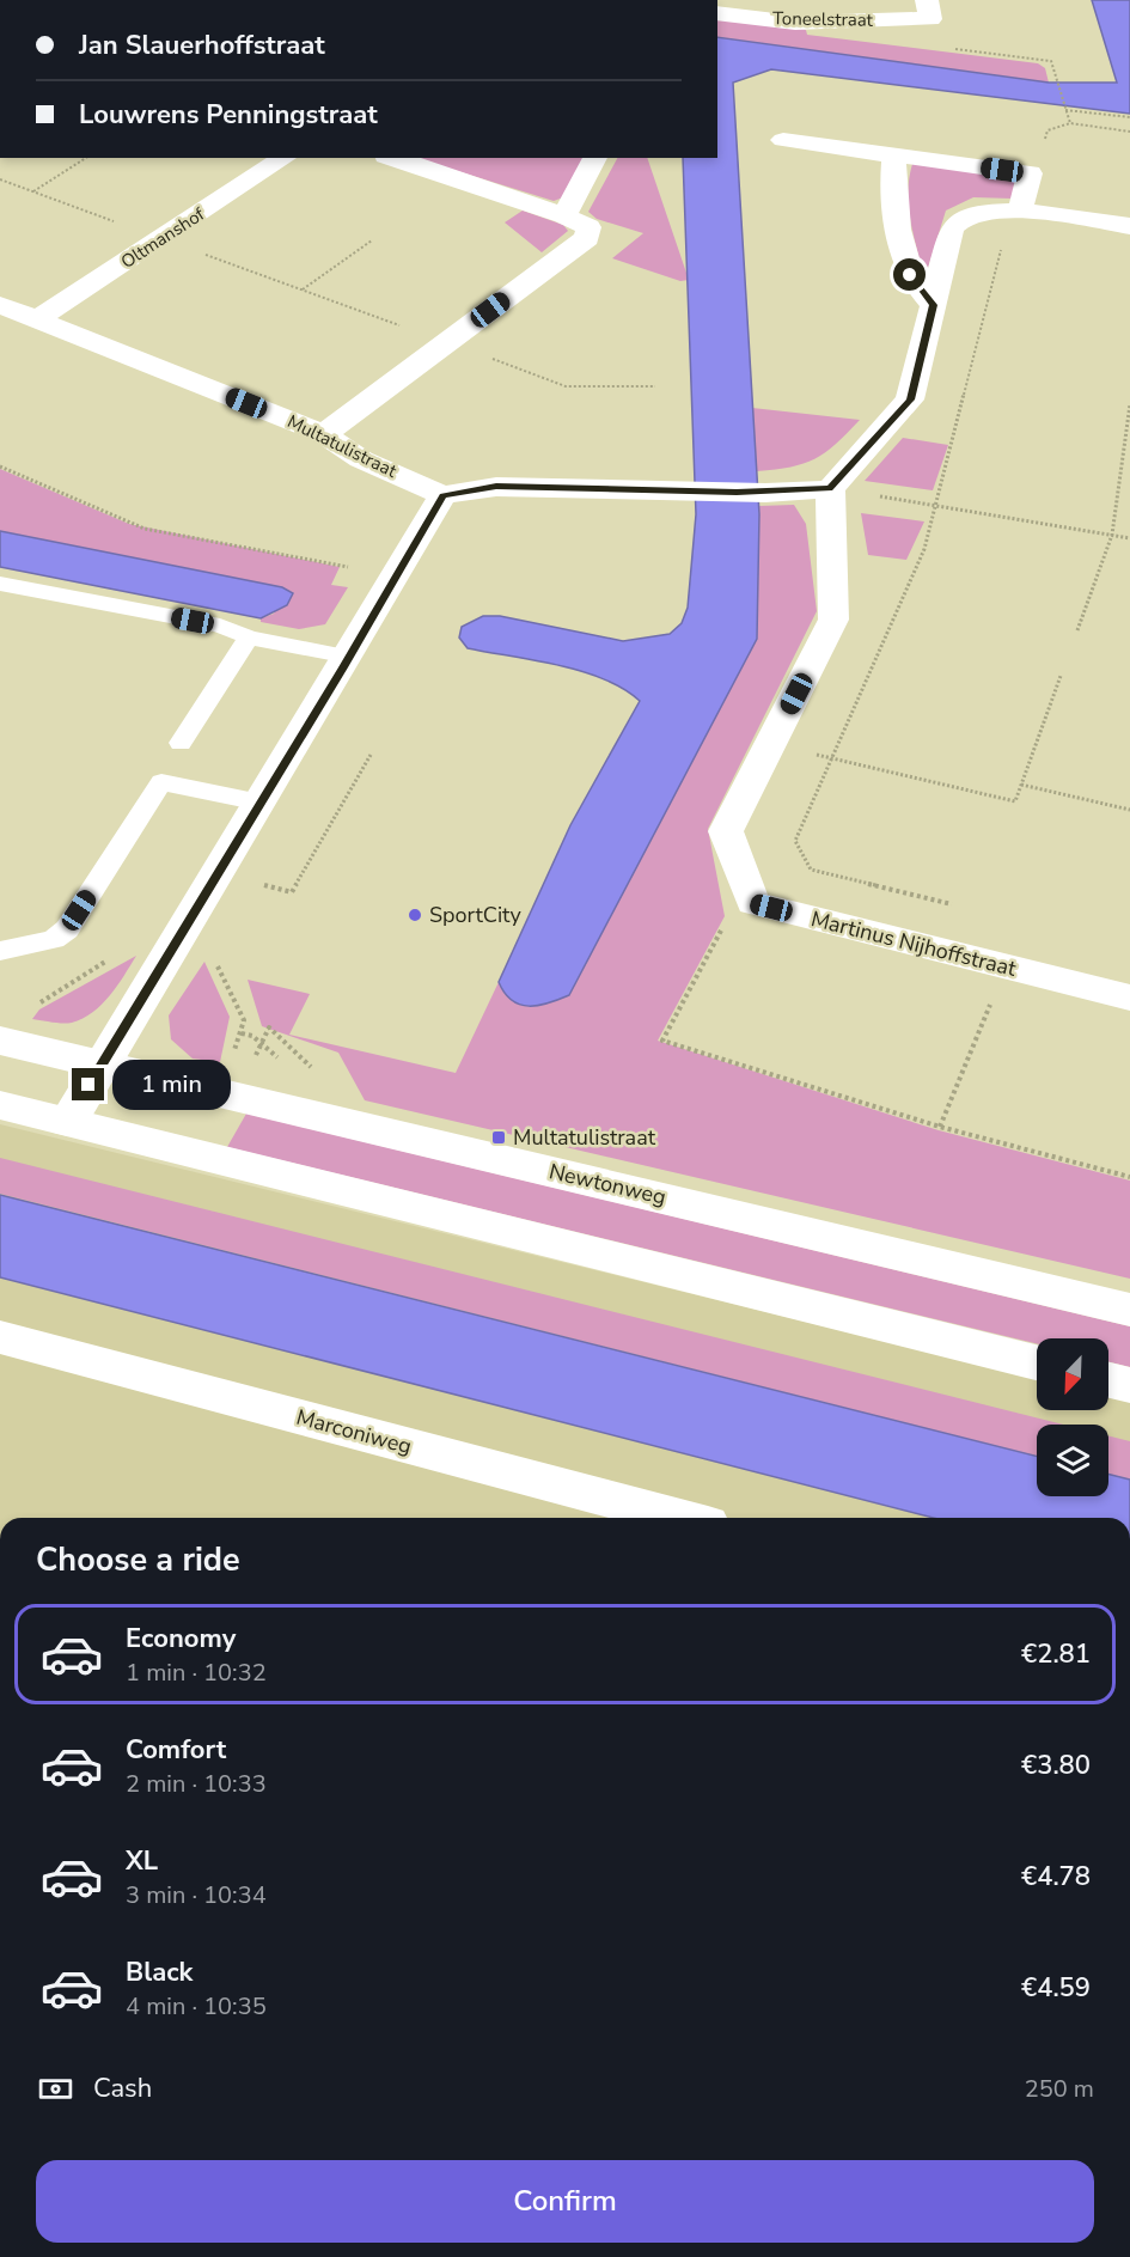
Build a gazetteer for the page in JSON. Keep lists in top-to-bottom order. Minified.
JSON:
{"streets":{"street":["Toneelstraat","Oltmanshof","Multatulistraat","Martinus Nijhoffstraat","Newtonweg","Marconiweg"]},"crossings":[["Oltmanshof","Multatulistraat"]],"places":{"other":["SportCity"],"transit":["Multatulistraat"]},"north":"bottom left","page":{"banner":["Jan Slauerhoffstraat","Louwrens Penningstraat"],"bubble":"1 min","heading":"Choose a ride","list":[{"name":"Economy","note":"1 min · 10:32","value":"€2.81"},{"name":"Comfort","note":"2 min · 10:33","value":"€3.80"},{"name":"XL","note":"3 min · 10:34","value":"€4.78"},{"name":"Black","note":"4 min · 10:35","value":"€4.59"}],"pay":["Cash","250 m"],"buttons":"Confirm"}}
